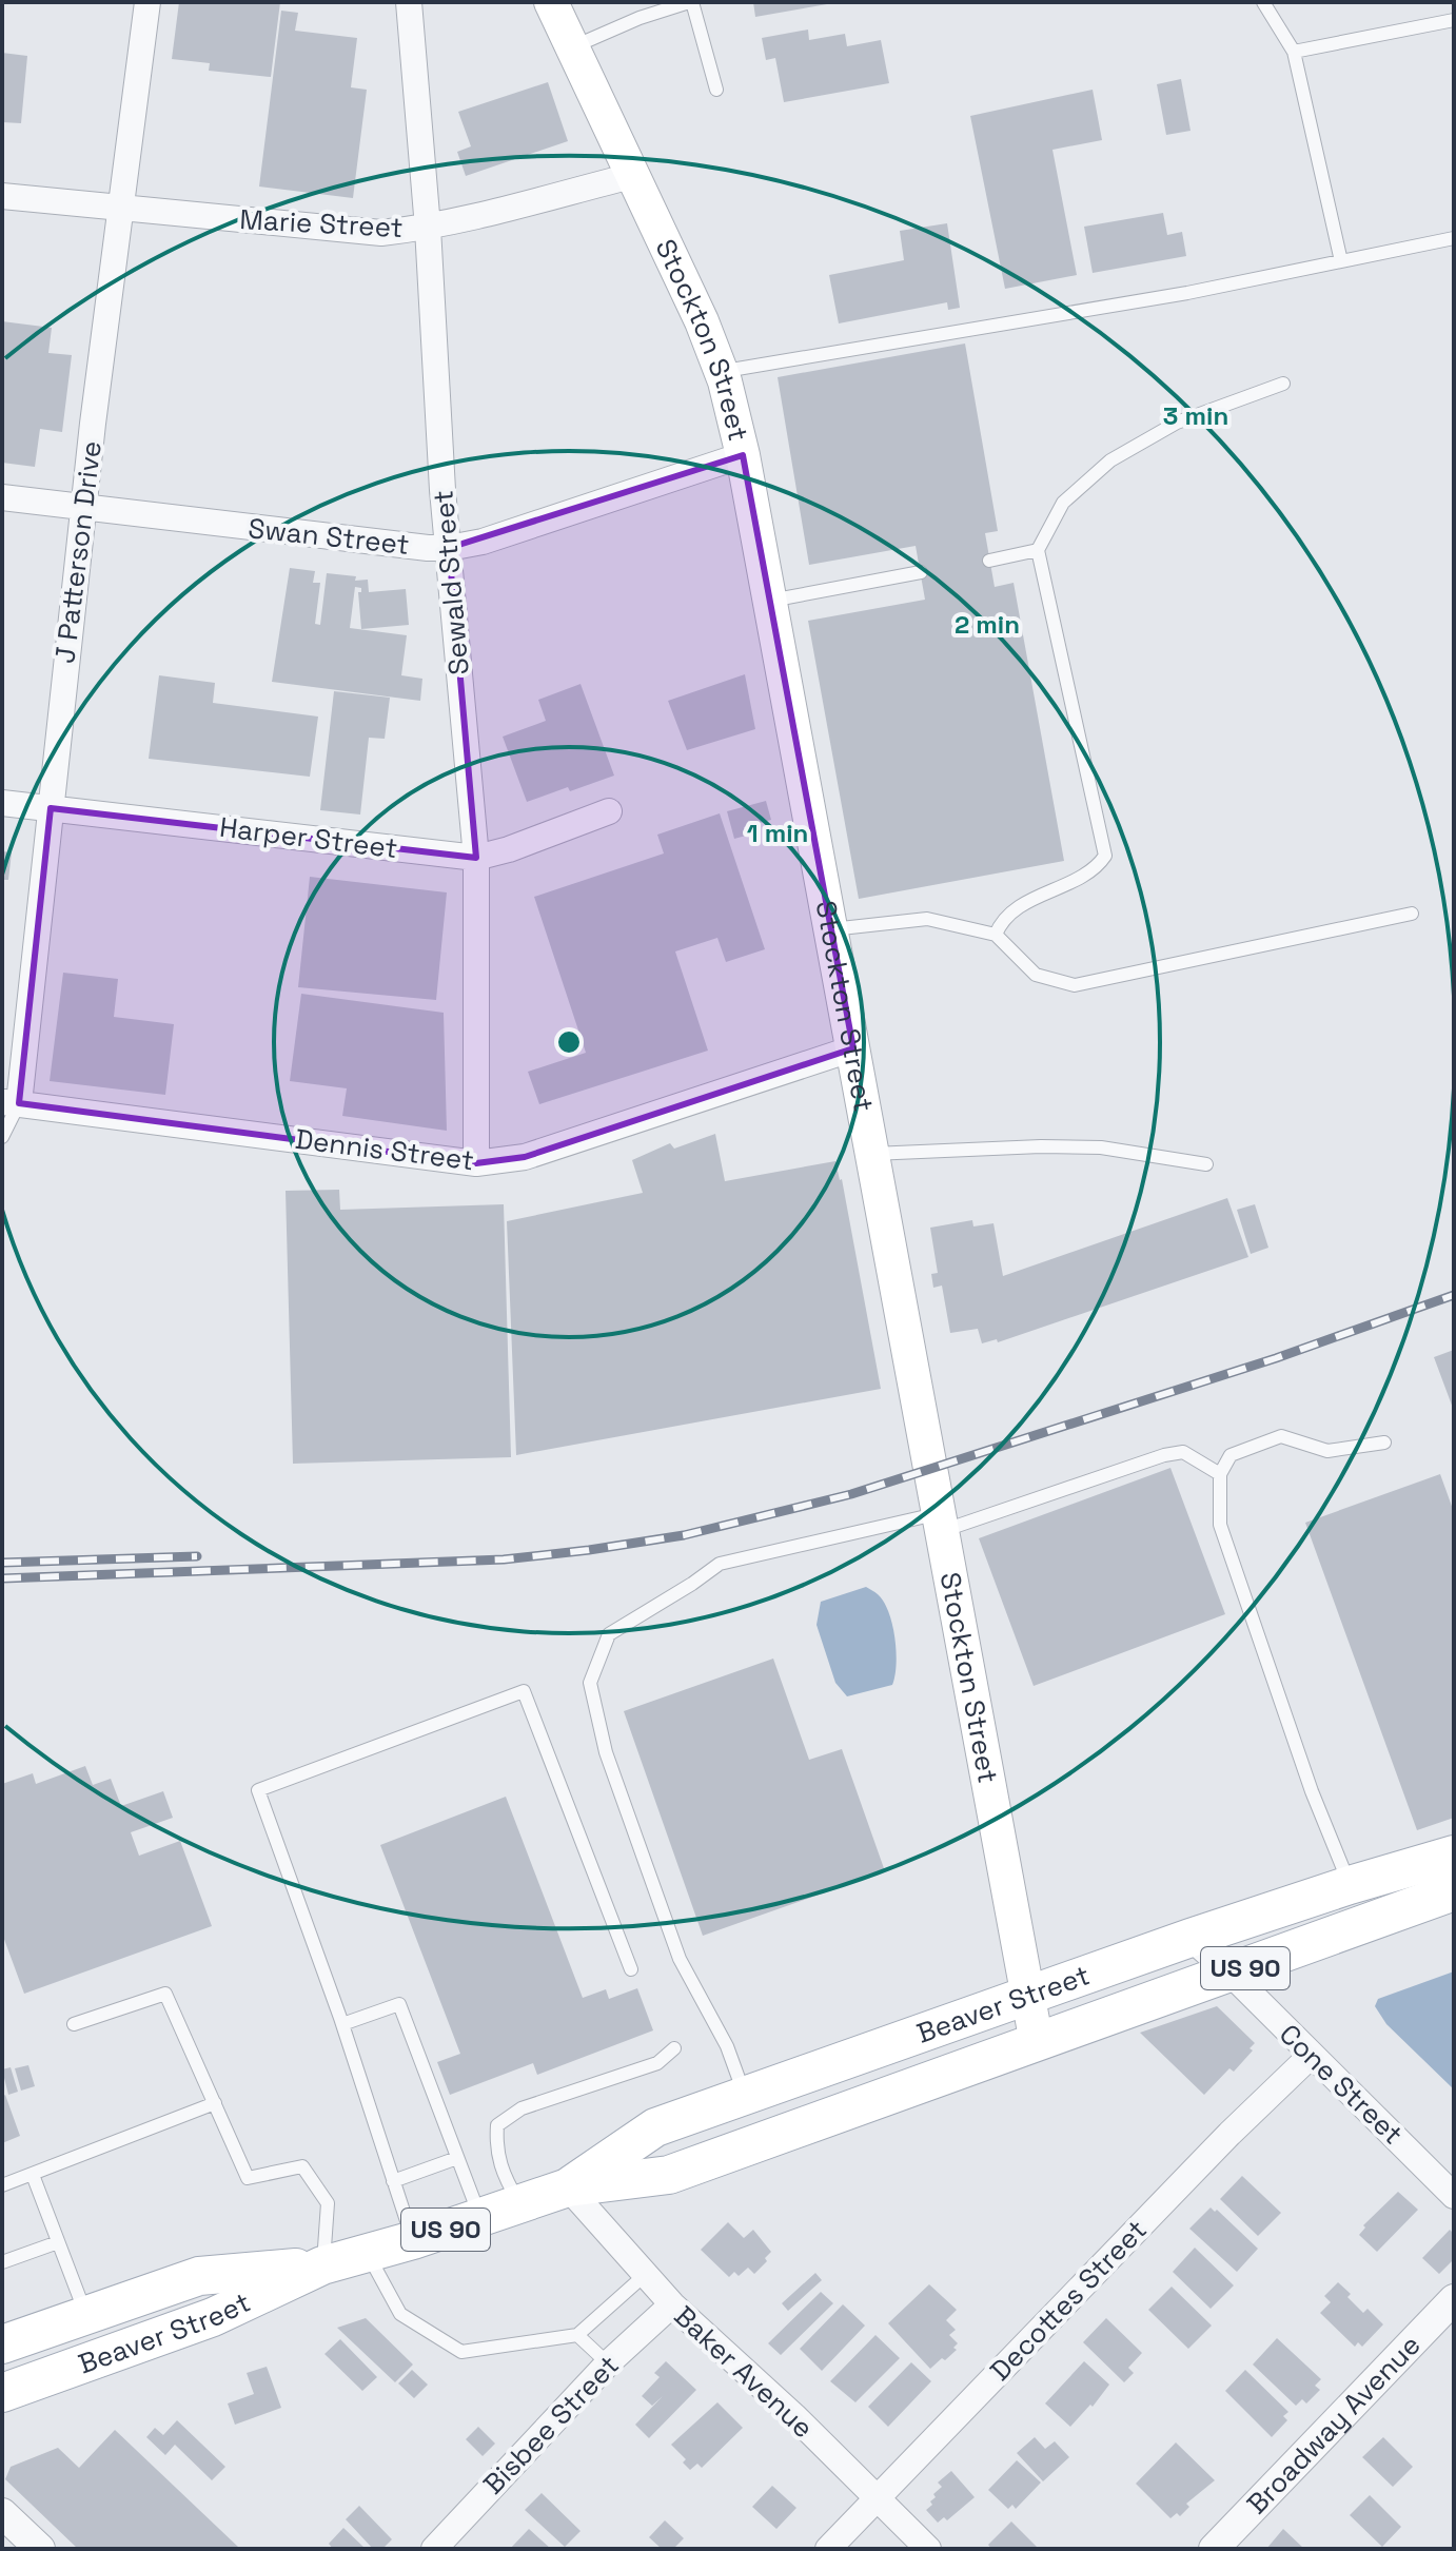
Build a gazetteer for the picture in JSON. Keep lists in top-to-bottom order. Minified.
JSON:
{"streets":{"main road":["Stockton Street","US 90","Beaver Street"],"street":["Marie Street","Swan Street","J Patterson Drive","Sewald Street","Harper Street","Dennis Street","Cone Street","Decottes Street","Baker Avenue","Broadway Avenue","Bisbee Street"]},"crossings":[["Marie Street","Stockton Street"],["Marie Street","J Patterson Drive"],["Marie Street","Sewald Street"],["Stockton Street","Swan Street"],["Stockton Street","Dennis Street"],["Stockton Street","Beaver Street"],["Swan Street","J Patterson Drive"],["Swan Street","Sewald Street"],["J Patterson Drive","Harper Street"],["J Patterson Drive","Dennis Street"],["Sewald Street","Harper Street"],["Sewald Street","Dennis Street"],["Beaver Street","Cone Street"],["Beaver Street","Baker Avenue"],["Cone Street","Decottes Street"],["Decottes Street","Baker Avenue"],["Baker Avenue","Bisbee Street"]],"rings":["3 min","2 min","1 min"]}
